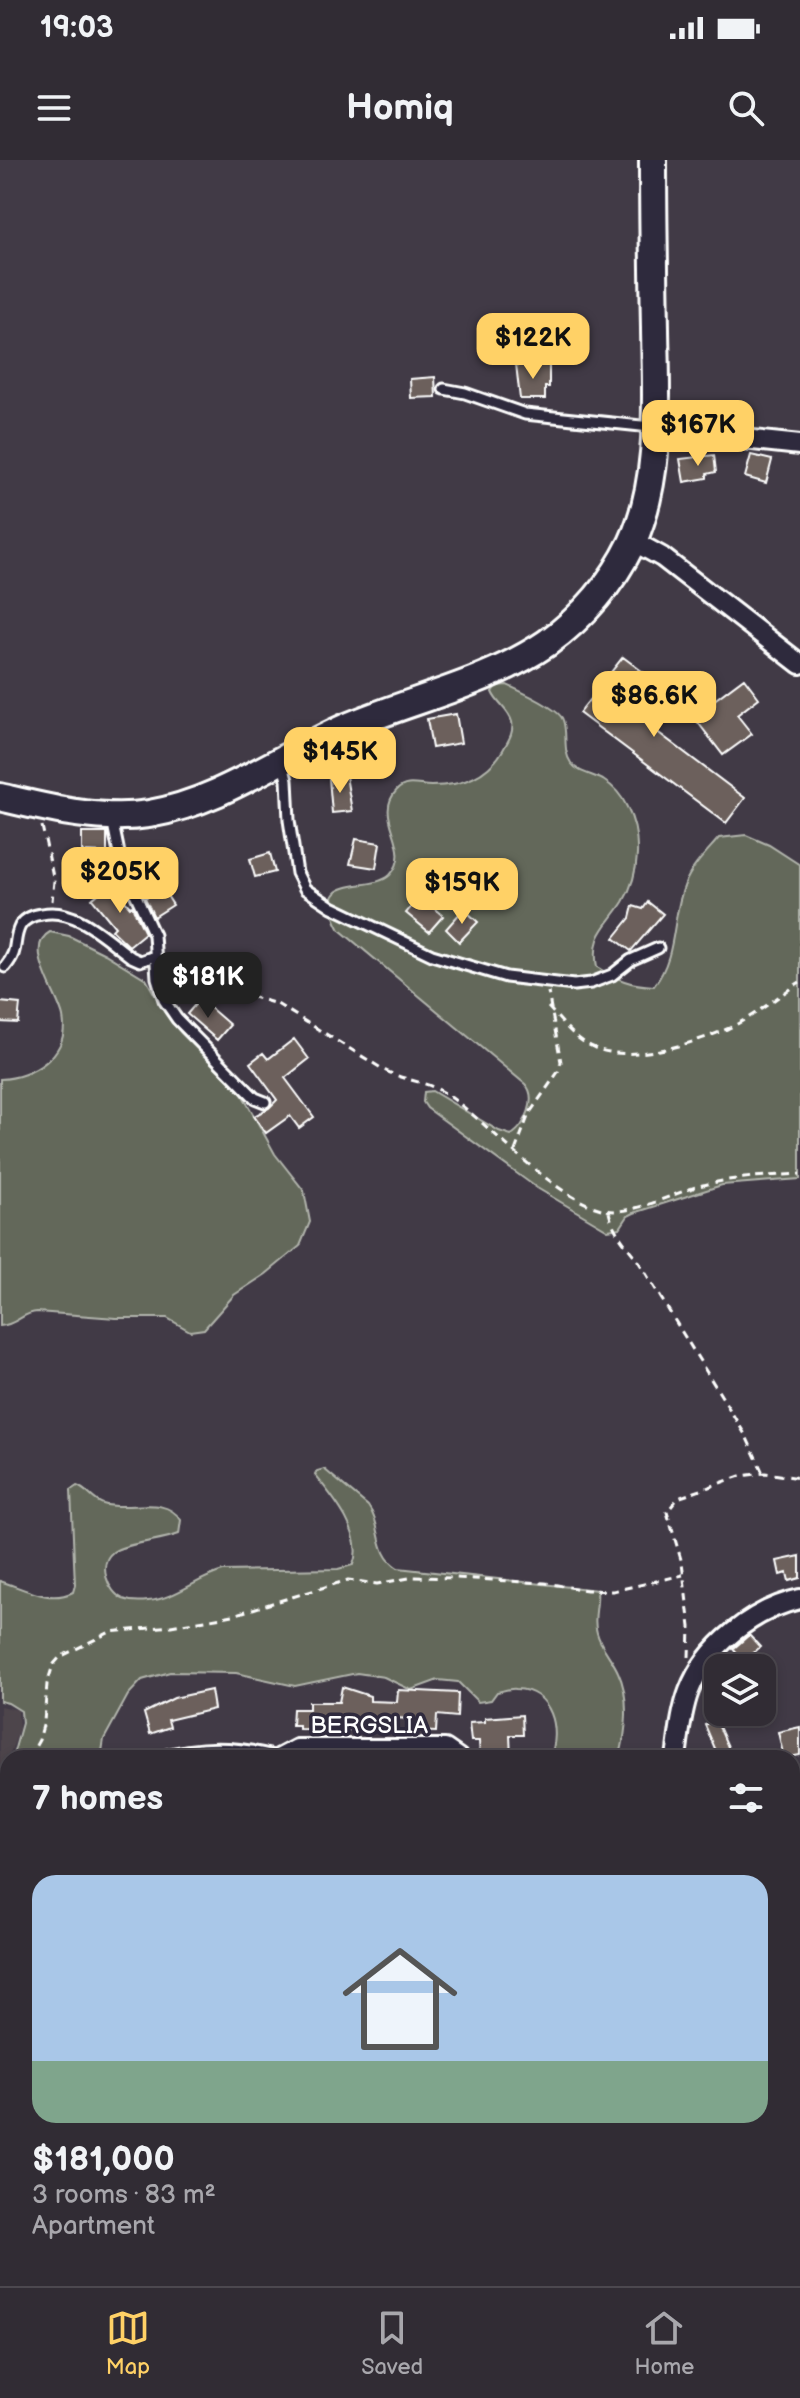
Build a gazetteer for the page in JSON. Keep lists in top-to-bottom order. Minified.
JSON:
{"streets":{"street":["BERGSLIA"]},"page":{"status":"19:03","header":"Homiq","price":["$122K","$167K","$86.6K","$145K","$205K","$159K","$181K"],"heading":"7 homes","list":[{"name":"$181,000","note":"3 rooms · 83 m² · Apartment"}],"tabs":["Map","Saved","Home"]}}
